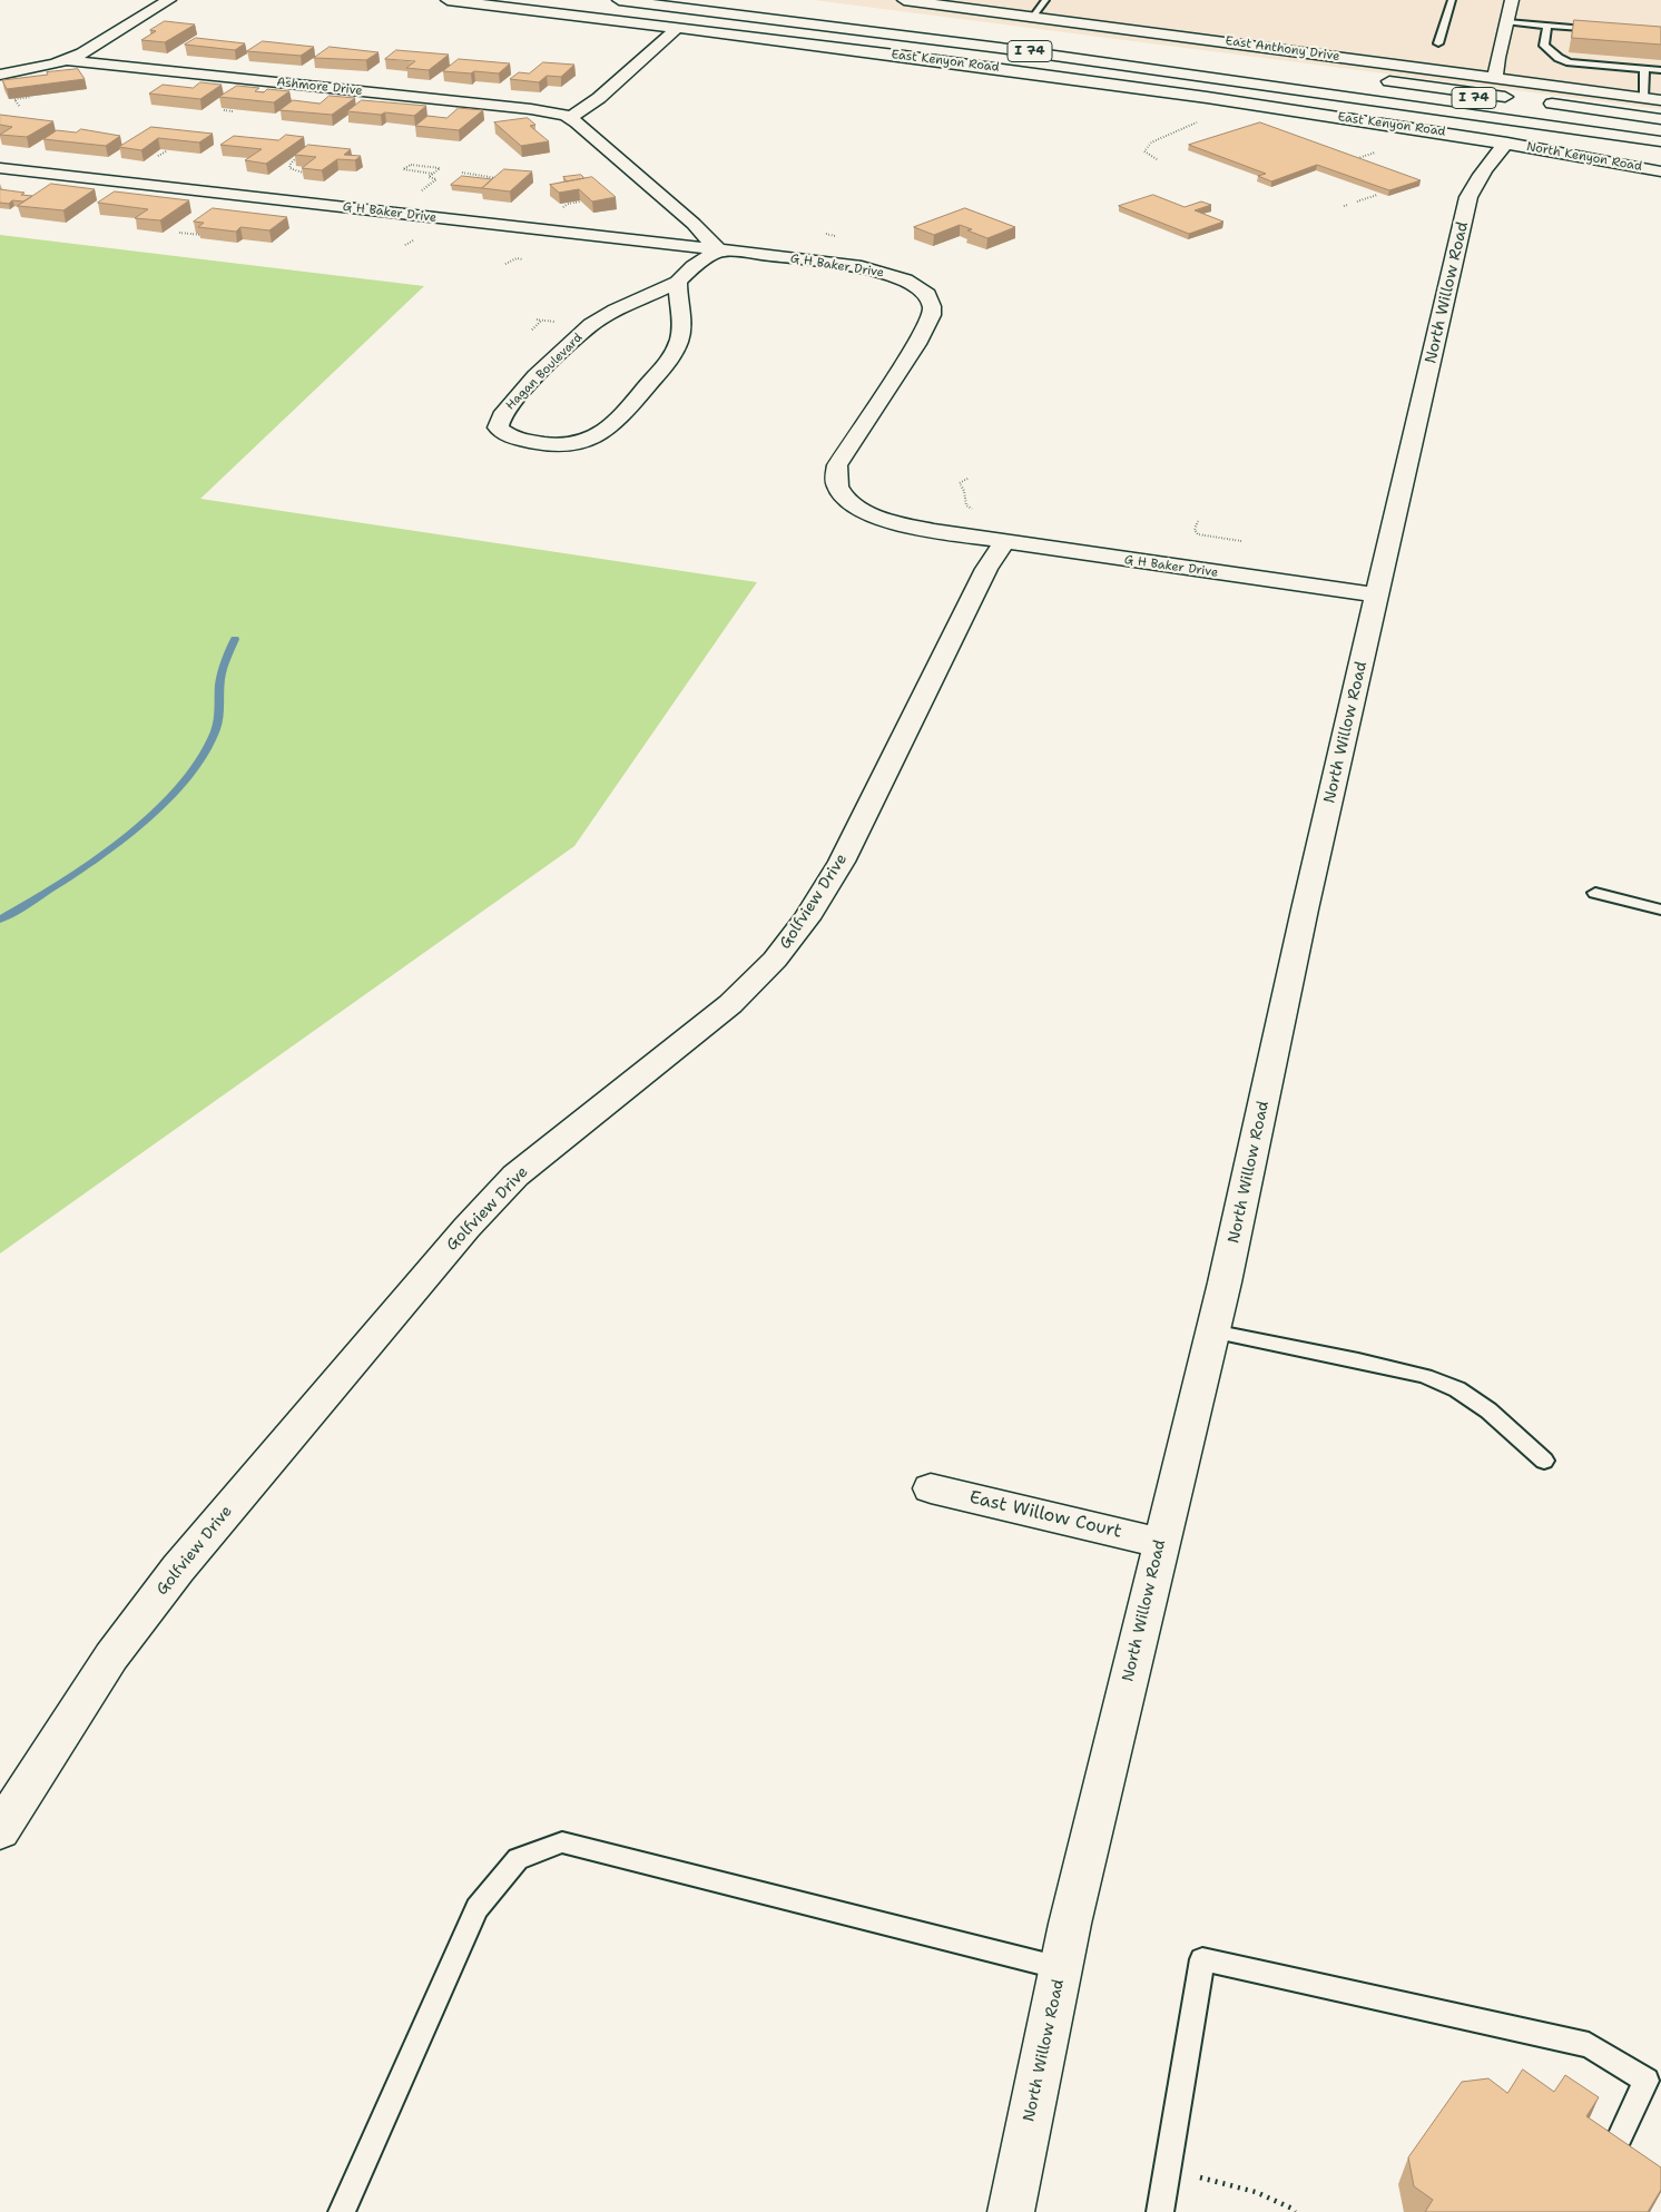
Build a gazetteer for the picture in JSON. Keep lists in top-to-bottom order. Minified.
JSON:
{"streets":{"main road":["East Anthony Drive","I 74","East Kenyon Road","Ashmore Drive","North Kenyon Road","G H Baker Drive","North Willow Road","Hagan Boulevard","Golfview Drive","East Willow Court"]},"crossings":[["East Kenyon Road","North Kenyon Road"],["East Kenyon Road","North Willow Road"],["North Kenyon Road","North Willow Road"],["G H Baker Drive","North Willow Road"],["G H Baker Drive","Hagan Boulevard"],["G H Baker Drive","Golfview Drive"],["North Willow Road","East Willow Court"]]}
